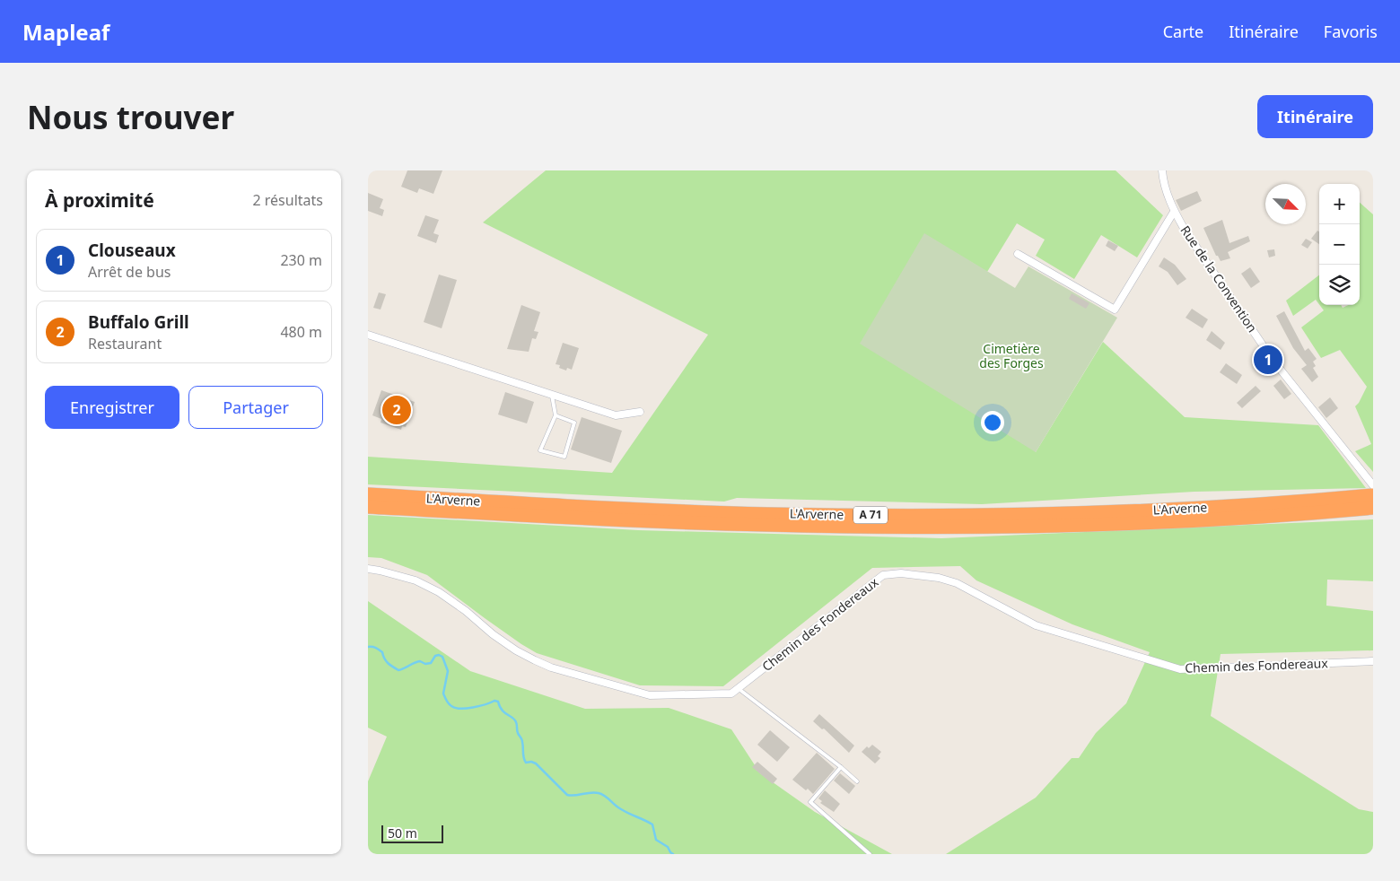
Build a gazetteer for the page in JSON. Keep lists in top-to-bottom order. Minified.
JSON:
{"streets":{"highway":["L'Arverne","A 71"],"street":["Rue de la Convention","Chemin des Fondereaux"]},"parks":["Cimetière des Forges"],"scale_bar":"50 m","north":"bottom right","page":{"header":"Mapleaf","nav":["Carte","Itinéraire","Favoris"],"buttons":["Itinéraire",["Enregistrer","Partager"]],"title":"Nous trouver","heading":["À proximité","2 résultats"],"map_buttons":["+","−"],"list":[{"mark":"1","name":"Clouseaux","note":"Arrêt de bus","value":"230 m"},{"mark":"2","name":"Buffalo Grill","note":"Restaurant","value":"480 m"}],"pins":["1","2"],"scale":"50 m"}}
